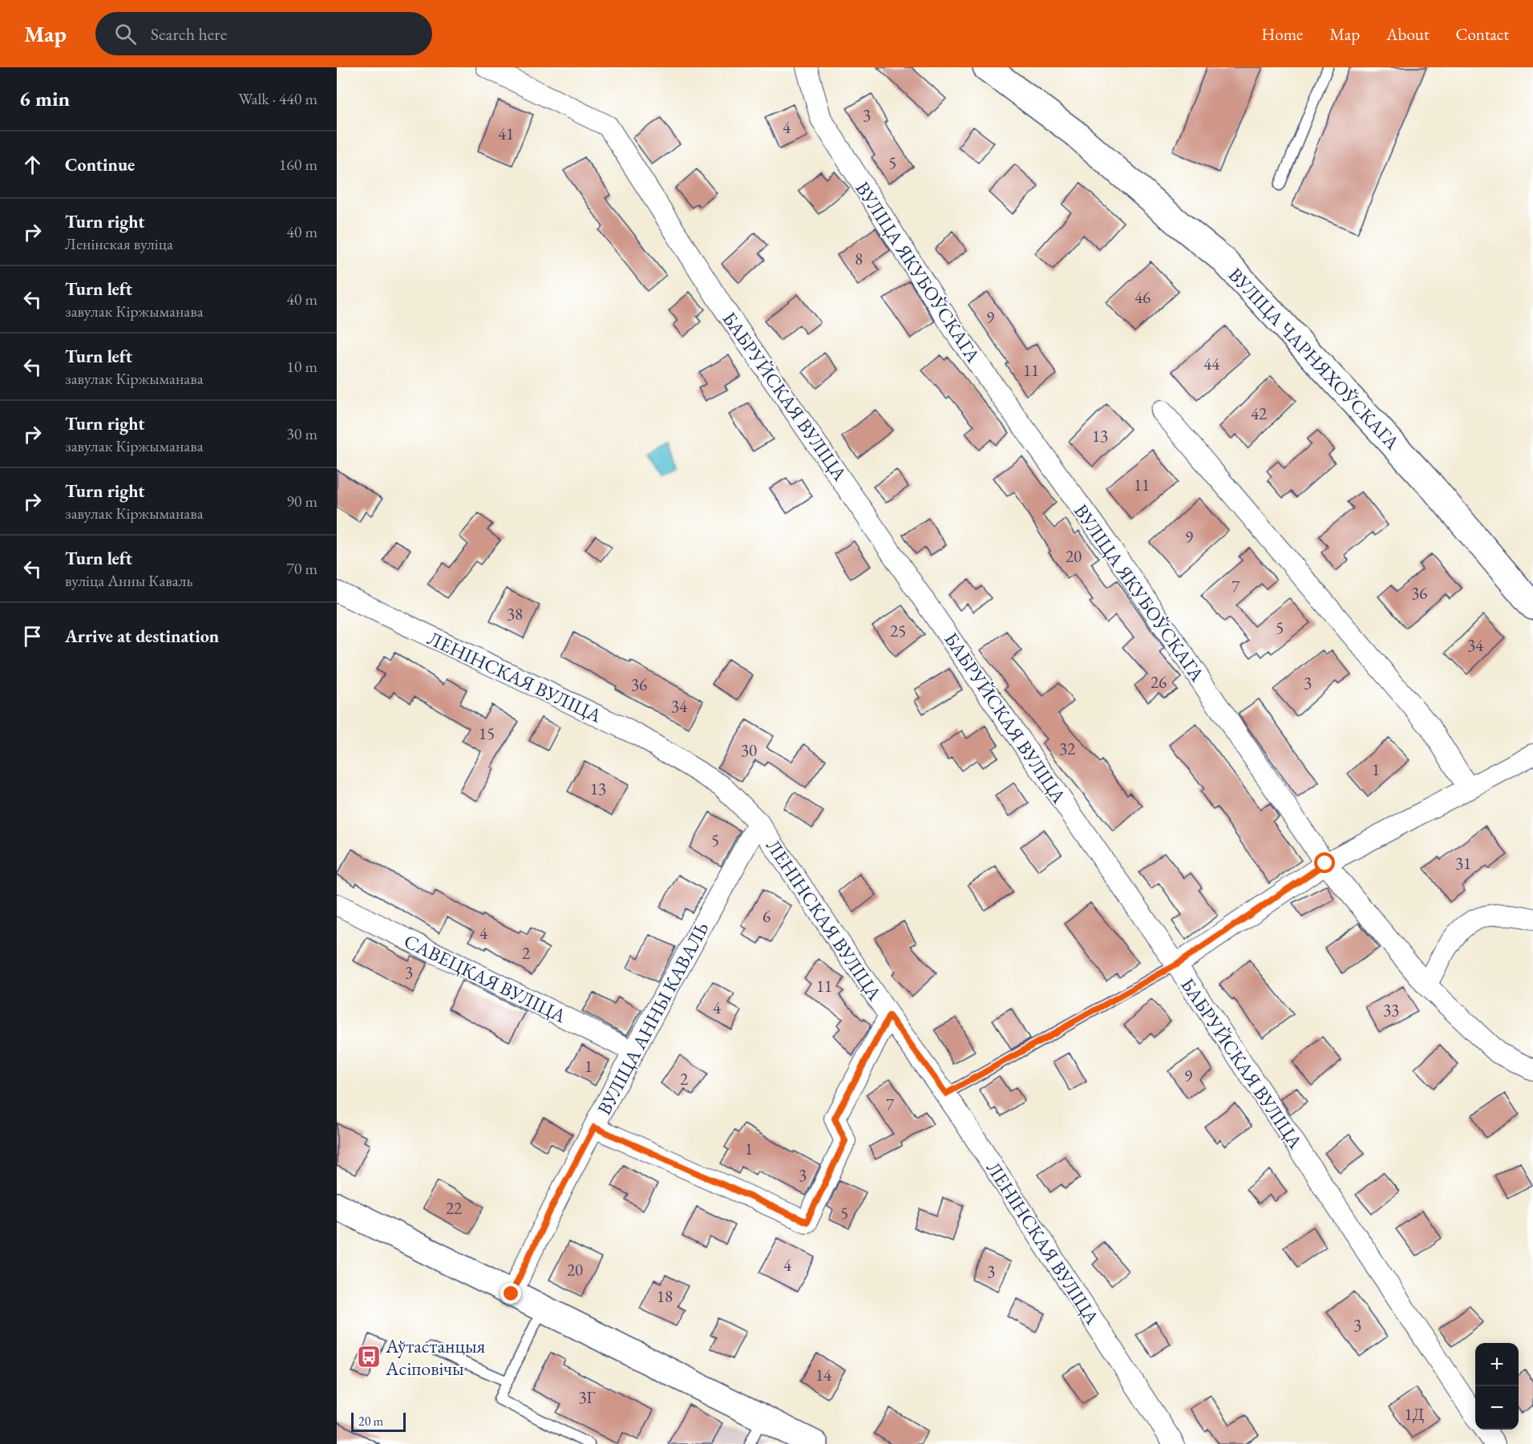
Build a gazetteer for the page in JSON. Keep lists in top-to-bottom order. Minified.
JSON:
{"streets":{"street":["ВУЛІЦА ЯКУБОЎСКАГА","ВУЛІЦА ЧАРНЯХОЎСКАГА","БАБРУЙСКАЯ ВУЛІЦА","ЛЕНІНСКАЯ ВУЛІЦА","САВЕЦКАЯ ВУЛІЦА","ВУЛІЦА АННЫ КАВАЛЬ"]},"crossings":[["ЛЕНІНСКАЯ ВУЛІЦА","ВУЛІЦА АННЫ КАВАЛЬ"],["САВЕЦКАЯ ВУЛІЦА","ВУЛІЦА АННЫ КАВАЛЬ"]],"places":{"bus stop":["Аўтастанцыя Асіповічы"]},"house_numbers":["3","4","41","5","8","46","9","44","11","42","13","11","9","20","7","36","38","5","25","34","26","3","36","34","15","32","30","1","13","5","31","6","4","2","3","11","4","33","1","9","2","7","1","3","22","5","4","20","3","18","3","14","3Г","1Д"],"scale_bar":"20 m","page":{"header":"Map","search":"Search here","nav":["Home","Map","About","Contact"],"heading":["6 min","Walk · 440 m"],"list":[["Continue","160 m"],["Turn right","Ленінская вуліца","40 m"],["Turn left","завулак Кіржыманава","40 m"],["Turn left","завулак Кіржыманава","10 m"],["Turn right","завулак Кіржыманава","30 m"],["Turn right","завулак Кіржыманава","90 m"],["Turn left","вуліца Анны Каваль","70 m"],"Arrive at destination"],"map_buttons":["+","−"],"scale":"20 m"}}
